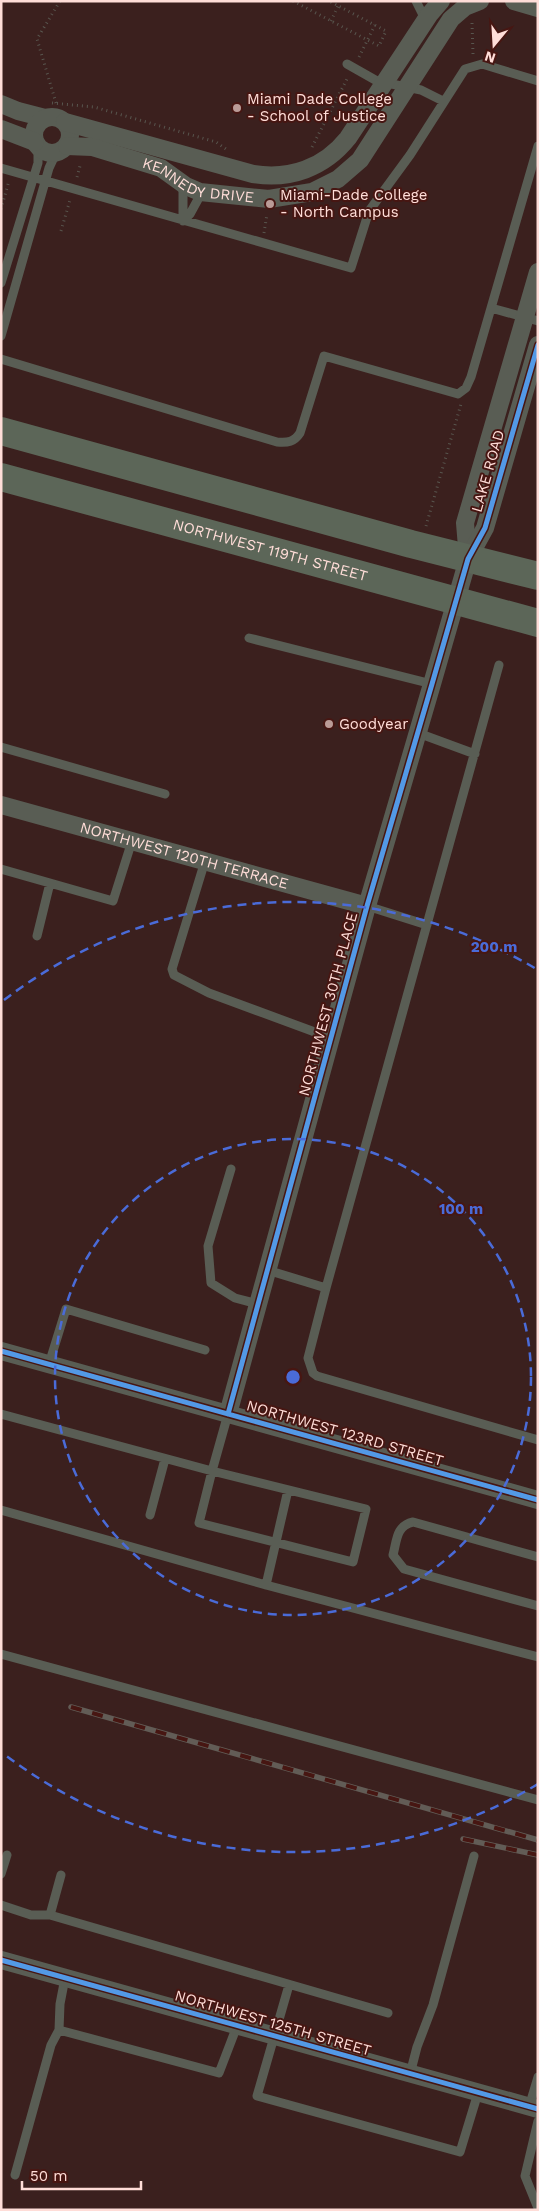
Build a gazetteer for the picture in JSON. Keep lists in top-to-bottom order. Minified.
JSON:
{"streets":{"highway":["NORTHWEST 119TH STREET"],"street":["KENNEDY DRIVE","LAKE ROAD","NORTHWEST 120TH TERRACE","NORTHWEST 30TH PLACE","NORTHWEST 123RD STREET","NORTHWEST 125TH STREET"]},"crossings":[["LAKE ROAD","NORTHWEST 119TH STREET"],["LAKE ROAD","NORTHWEST 30TH PLACE"],["NORTHWEST 119TH STREET","NORTHWEST 30TH PLACE"],["NORTHWEST 120TH TERRACE","NORTHWEST 30TH PLACE"],["NORTHWEST 30TH PLACE","NORTHWEST 123RD STREET"]],"places":["Miami Dade College - School of Justice","Miami-Dade College - North Campus","Goodyear"],"scale_bar":"50 m","north":"bottom","rings":["200 m","100 m"]}
